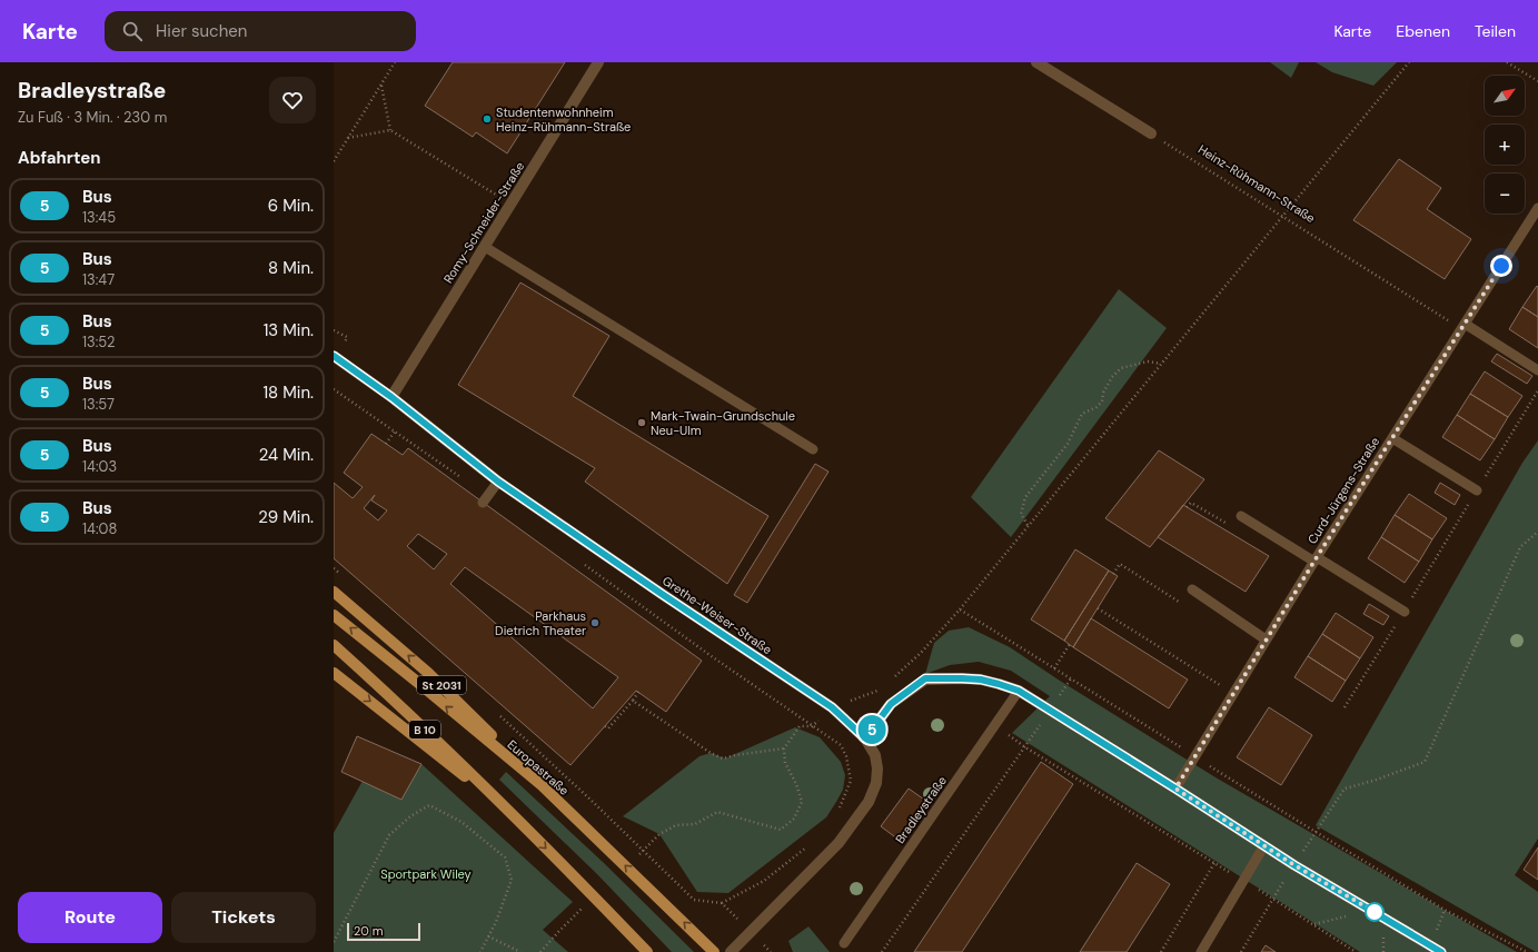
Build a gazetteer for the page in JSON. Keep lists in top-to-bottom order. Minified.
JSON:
{"streets":{"main road":["St 2031","B 10","Europastraße"],"street":["Romy-Schneider-Straße","Grethe-Weiser-Straße"],"lane":["Curd-Jürgens-Straße","Bradleystraße"],"path":["Heinz-Rühmann-Straße"]},"crossings":[["Heinz-Rühmann-Straße","Curd-Jürgens-Straße"],["Romy-Schneider-Straße","Grethe-Weiser-Straße"],["St 2031","Europastraße"]],"parks":["Sportpark Wiley"],"places":["Studentenwohnheim Heinz-Rühmann-Straße","Mark-Twain-Grundschule Neu-Ulm","Parkhaus Dietrich Theater"],"lines":["bus line 5"],"scale_bar":"20 m","north":"top right","page":{"header":"Karte","search":"Hier suchen","nav":["Karte","Ebenen","Teilen"],"heading":[["Bradleystraße","Zu Fuß · 3 Min. · 230 m"],"Abfahrten"],"on_map":"5","map_buttons":["+","−"],"list":[{"mark":"5","name":"Bus","note":"13:45","value":"6 Min."},{"mark":"5","name":"Bus","note":"13:47","value":"8 Min."},{"mark":"5","name":"Bus","note":"13:52","value":"13 Min."},{"mark":"5","name":"Bus","note":"13:57","value":"18 Min."},{"mark":"5","name":"Bus","note":"14:03","value":"24 Min."},{"mark":"5","name":"Bus","note":"14:08","value":"29 Min."}],"buttons":["Route","Tickets"],"scale":"20 m"}}
